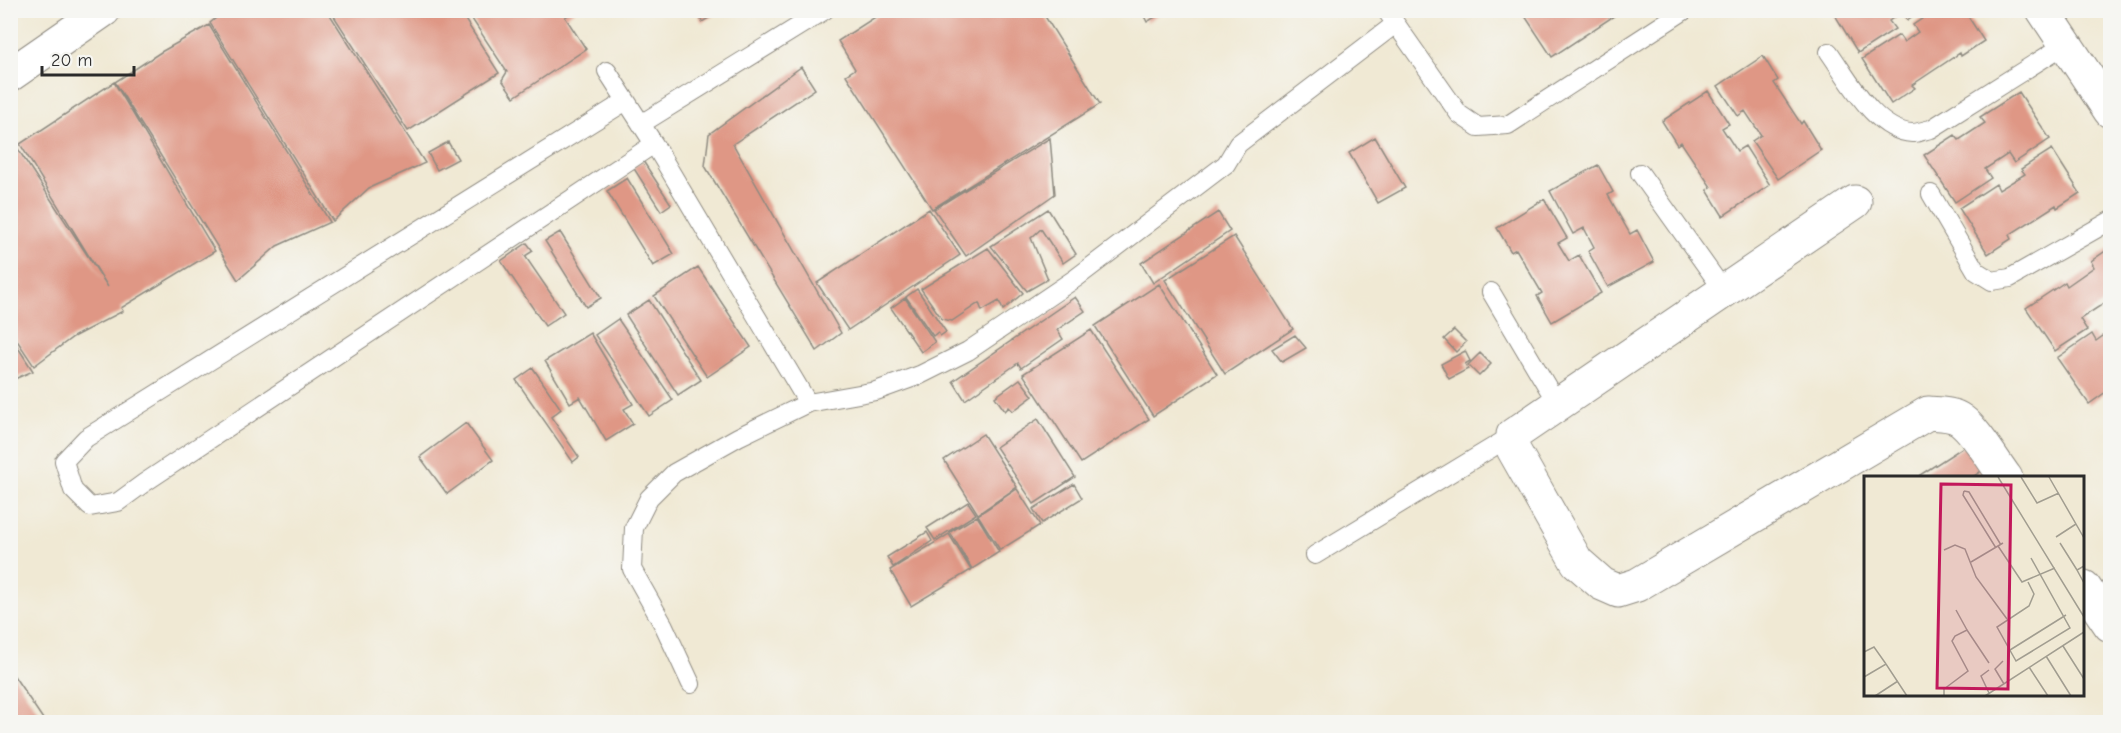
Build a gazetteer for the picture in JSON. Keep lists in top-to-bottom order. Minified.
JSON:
{"scale_bar":"20 m"}
